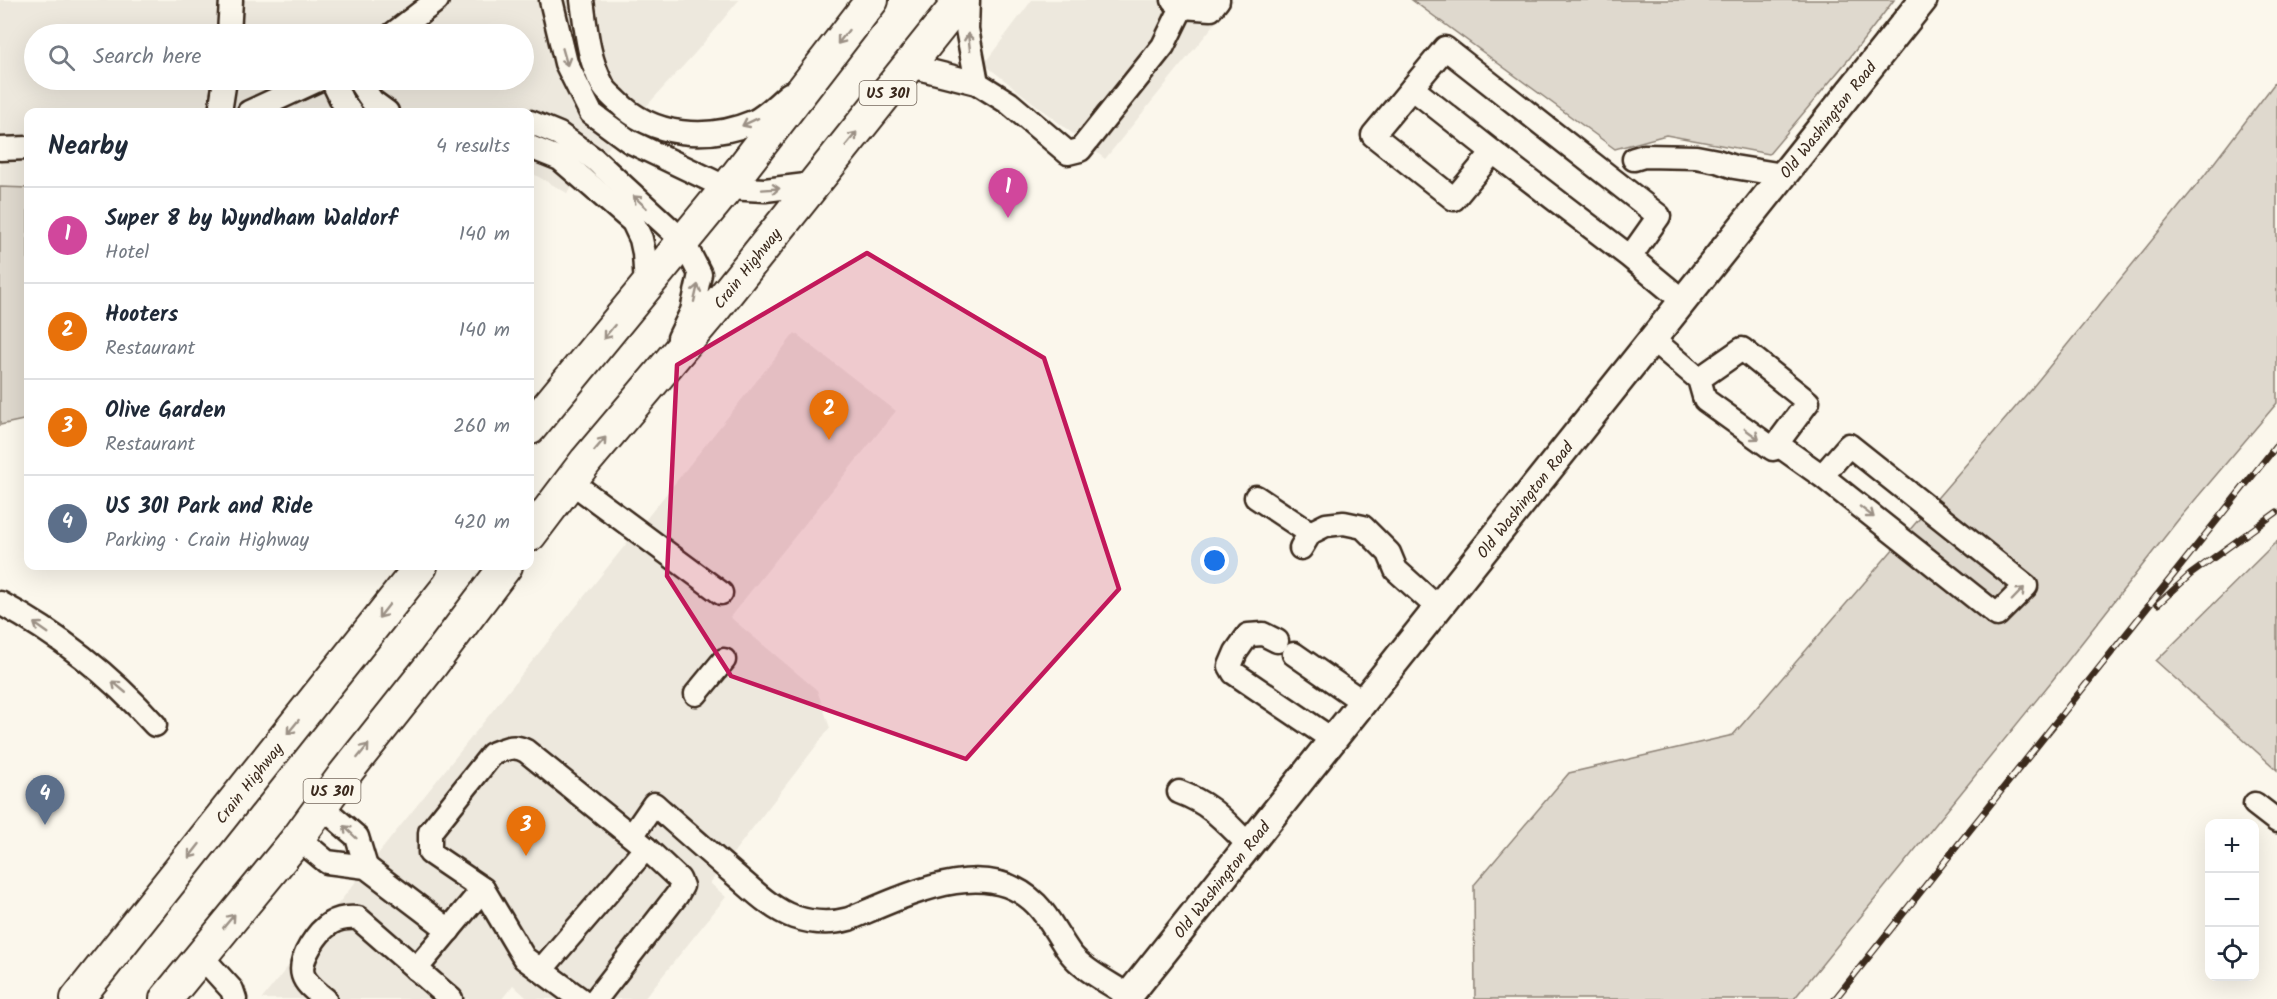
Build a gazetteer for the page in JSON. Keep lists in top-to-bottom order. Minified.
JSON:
{"streets":{"highway":["US 301","Crain Highway"],"main road":["Old Washington Road"]},"page":{"search":"Search here","heading":["Nearby","4 results"],"pins":["1","2","4","3"],"list":[{"mark":"1","name":"Super 8 by Wyndham Waldorf","note":"Hotel","value":"140 m"},{"mark":"2","name":"Hooters","note":"Restaurant","value":"140 m"},{"mark":"3","name":"Olive Garden","note":"Restaurant","value":"260 m"},{"mark":"4","name":"US 301 Park and Ride","note":"Parking · Crain Highway","value":"420 m"}],"map_buttons":["+","−"]}}
